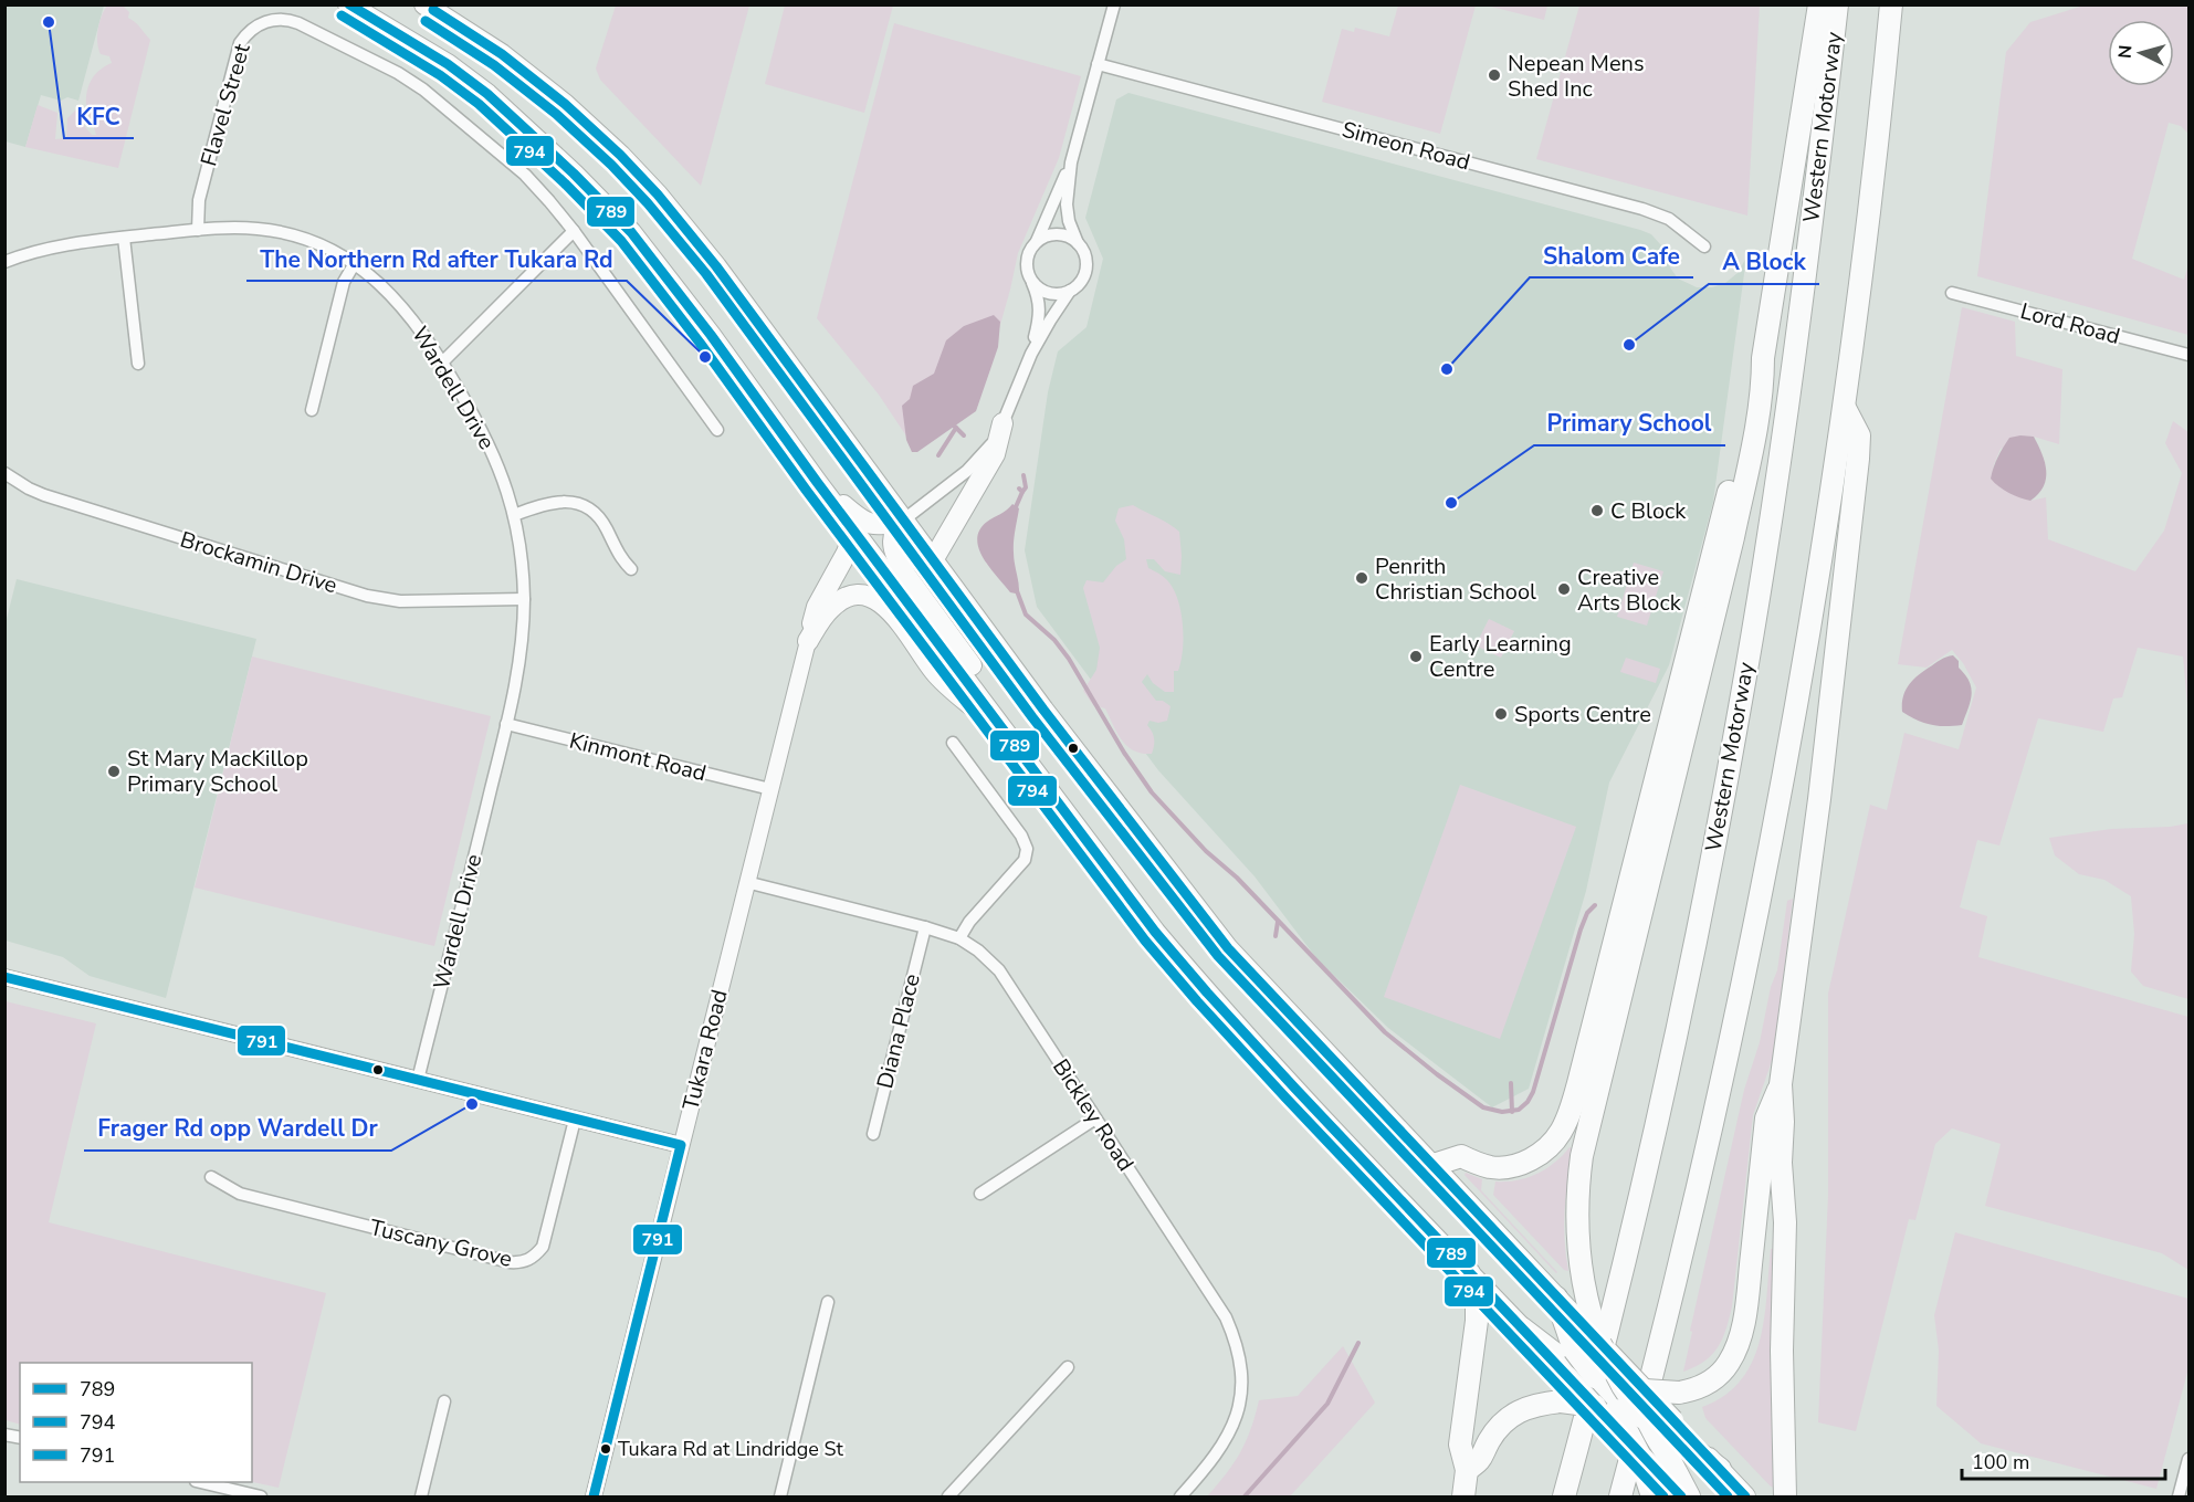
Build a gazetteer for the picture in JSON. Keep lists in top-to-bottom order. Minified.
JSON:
{"streets":{"highway":["Western Motorway"],"street":["Flavel Street","Simeon Road","Lord Road","Wardell Drive","Brockamin Drive","Kinmont Road","Diana Place","Tukara Road","Bickley Road","Tuscany Grove"]},"crossings":[["Flavel Street","Wardell Drive"],["Wardell Drive","Brockamin Drive"],["Wardell Drive","Kinmont Road"],["Kinmont Road","Tukara Road"],["Diana Place","Bickley Road"],["Tukara Road","Bickley Road"]],"places":["KFC","Nepean Mens Shed Inc","A Block","The Northern Rd after Tukara Rd","Shalom Cafe","Primary School","C Block","Penrith Christian School","Creative Arts Block","Early Learning Centre","Sports Centre","St Mary MacKillop Primary School","Frager Rd opp Wardell Dr","Tukara Rd at Lindridge St"],"lines":["transit line 789","transit line 794","transit line 791"],"legend":["789","794","791"],"scale_bar":"100 m","north":"left"}
